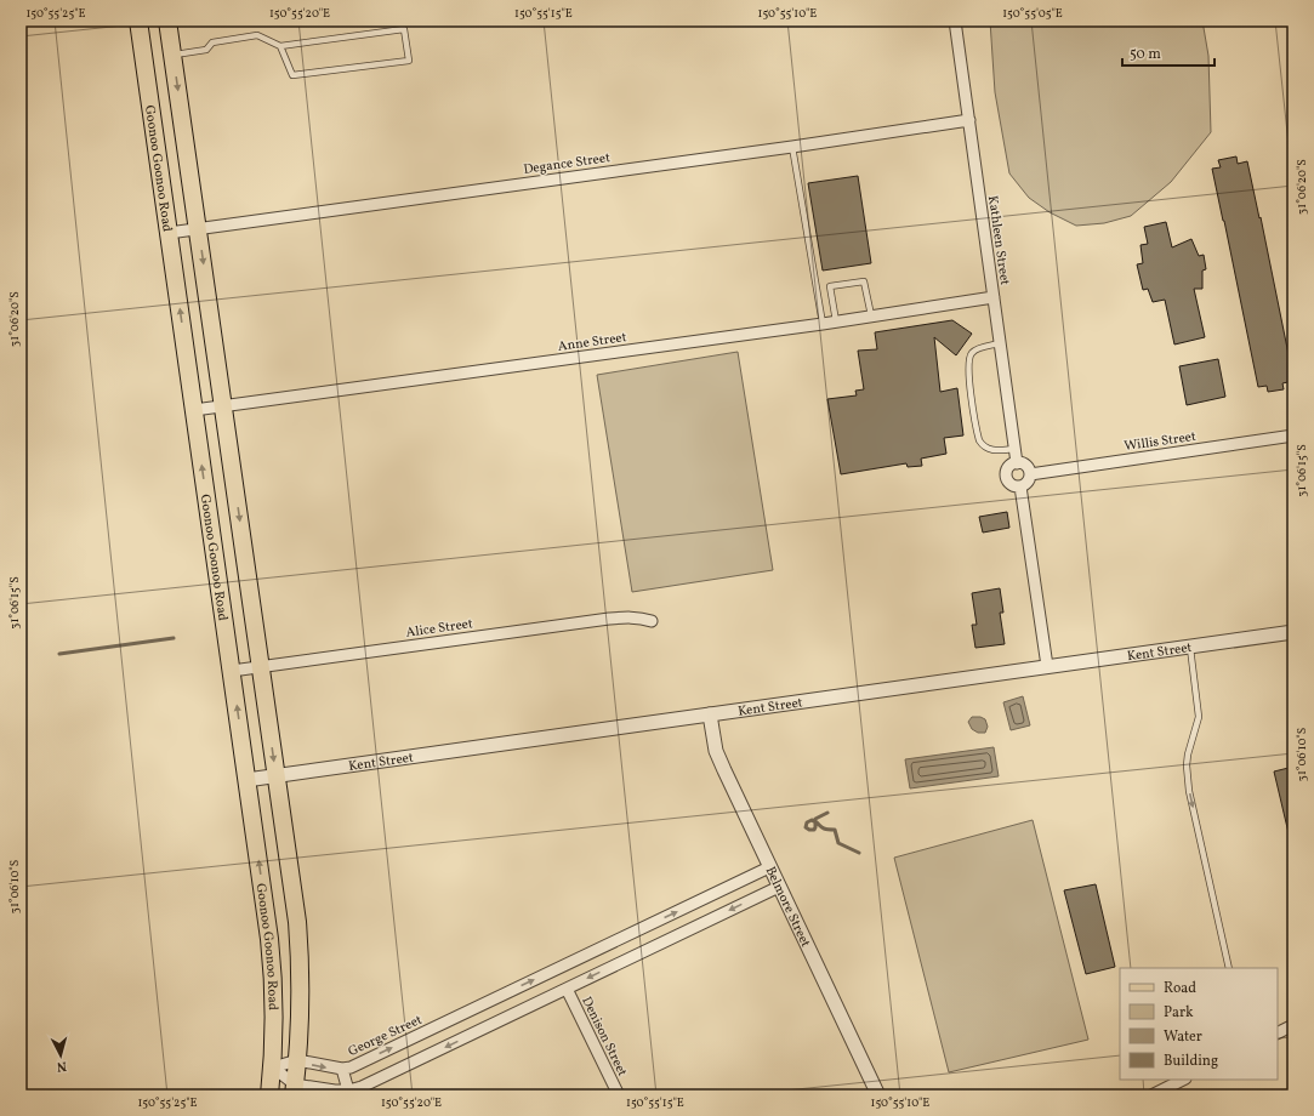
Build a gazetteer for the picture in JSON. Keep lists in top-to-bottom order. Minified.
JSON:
{"streets":{"main road":["Goonoo Goonoo Road"],"street":["Degance Street","Kathleen Street","Anne Street","Willis Street","Alice Street","Kent Street","Belmore Street","George Street","Denison Street"]},"crossings":[["Degance Street","Goonoo Goonoo Road"],["Degance Street","Kathleen Street"],["Goonoo Goonoo Road","Anne Street"],["Goonoo Goonoo Road","Alice Street"],["Goonoo Goonoo Road","Kent Street"],["Goonoo Goonoo Road","George Street"],["Kathleen Street","Anne Street"],["Kathleen Street","Willis Street"],["Kent Street","Belmore Street"],["Belmore Street","George Street"]],"legend":["Road","Park","Water","Building"],"scale_bar":"50 m","north":"bottom","coordinates":["150°55'25\"E","150°55'20\"E","150°55'15\"E","150°55'10\"E","150°55'05\"E","31°06'20\"S","31°06'15\"S","31°06'10\"S"]}
